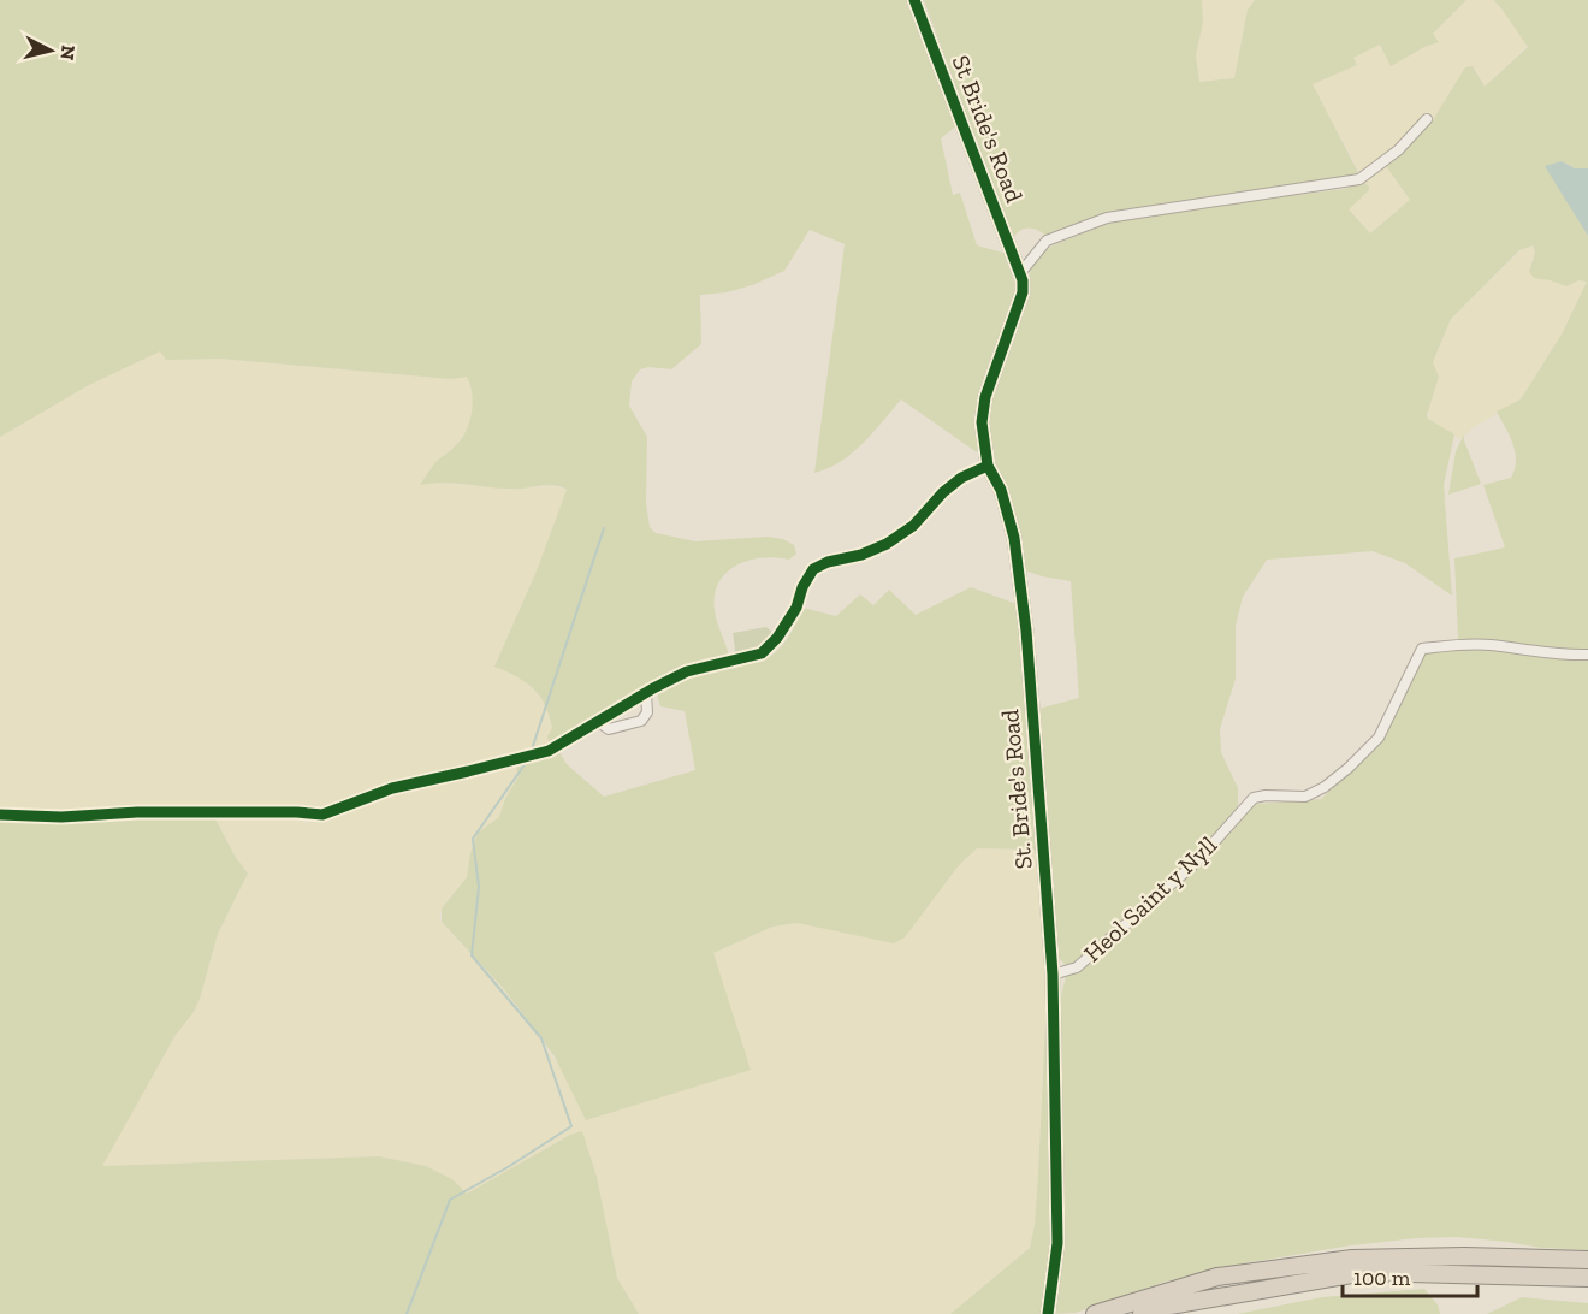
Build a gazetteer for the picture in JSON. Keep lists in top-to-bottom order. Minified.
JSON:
{"streets":{"street":["St Bride's Road","St. Bride's Road","Heol Saint y Nyll"]},"crossings":[["St Bride's Road","St. Bride's Road"],["St. Bride's Road","Heol Saint y Nyll"]],"scale_bar":"100 m","north":"right"}
